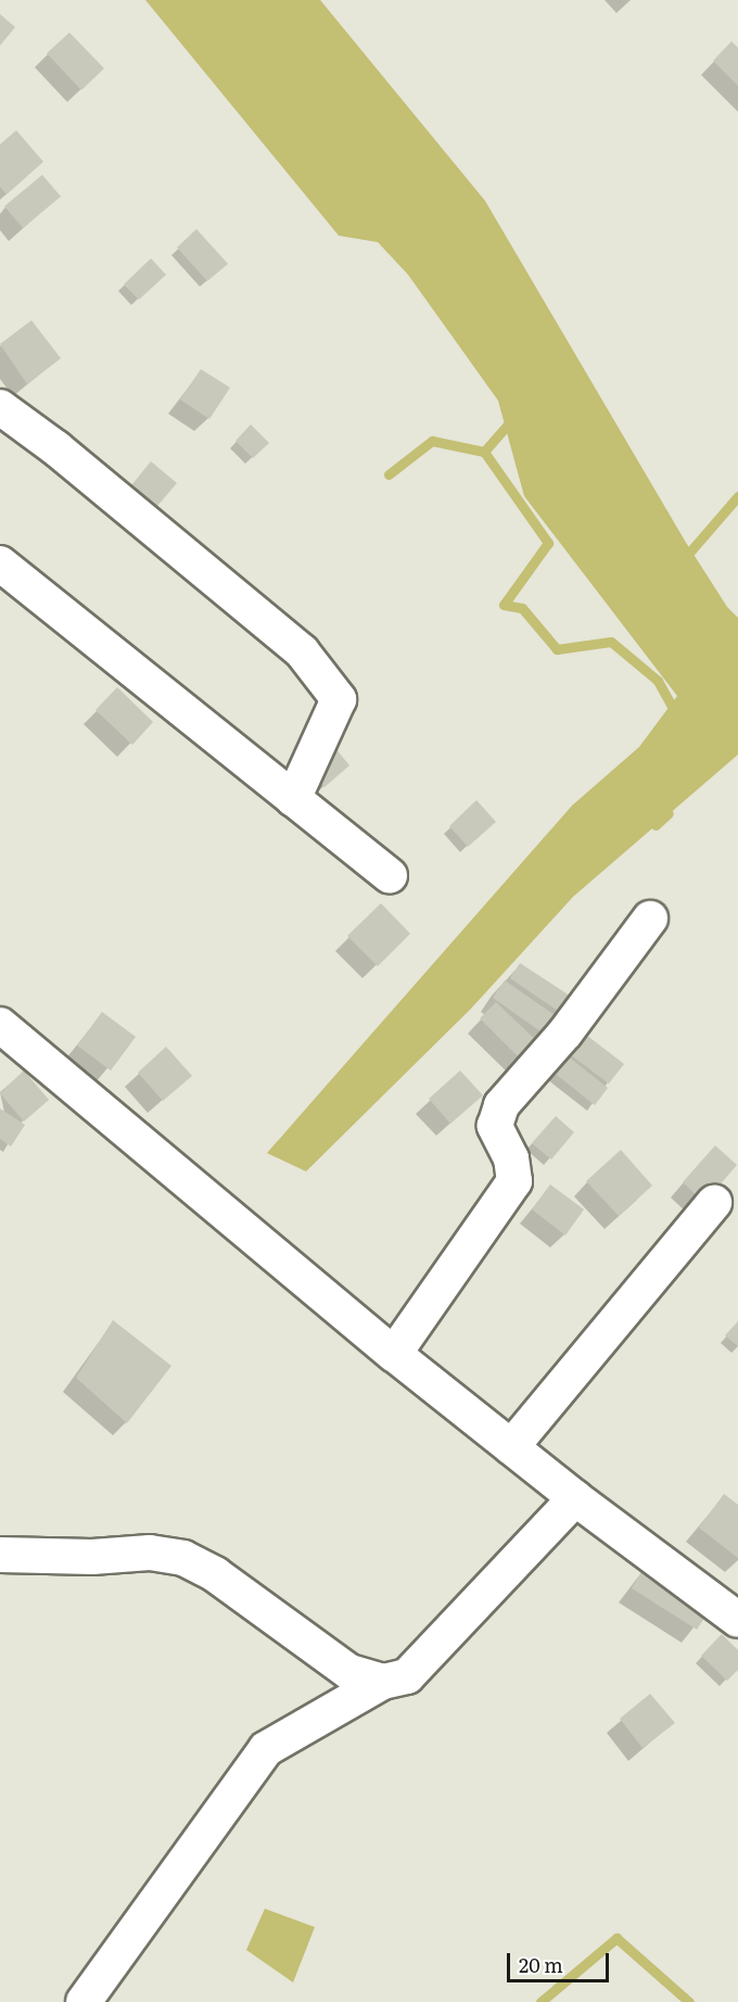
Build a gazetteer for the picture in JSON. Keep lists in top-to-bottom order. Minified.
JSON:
{"scale_bar":"20 m"}
